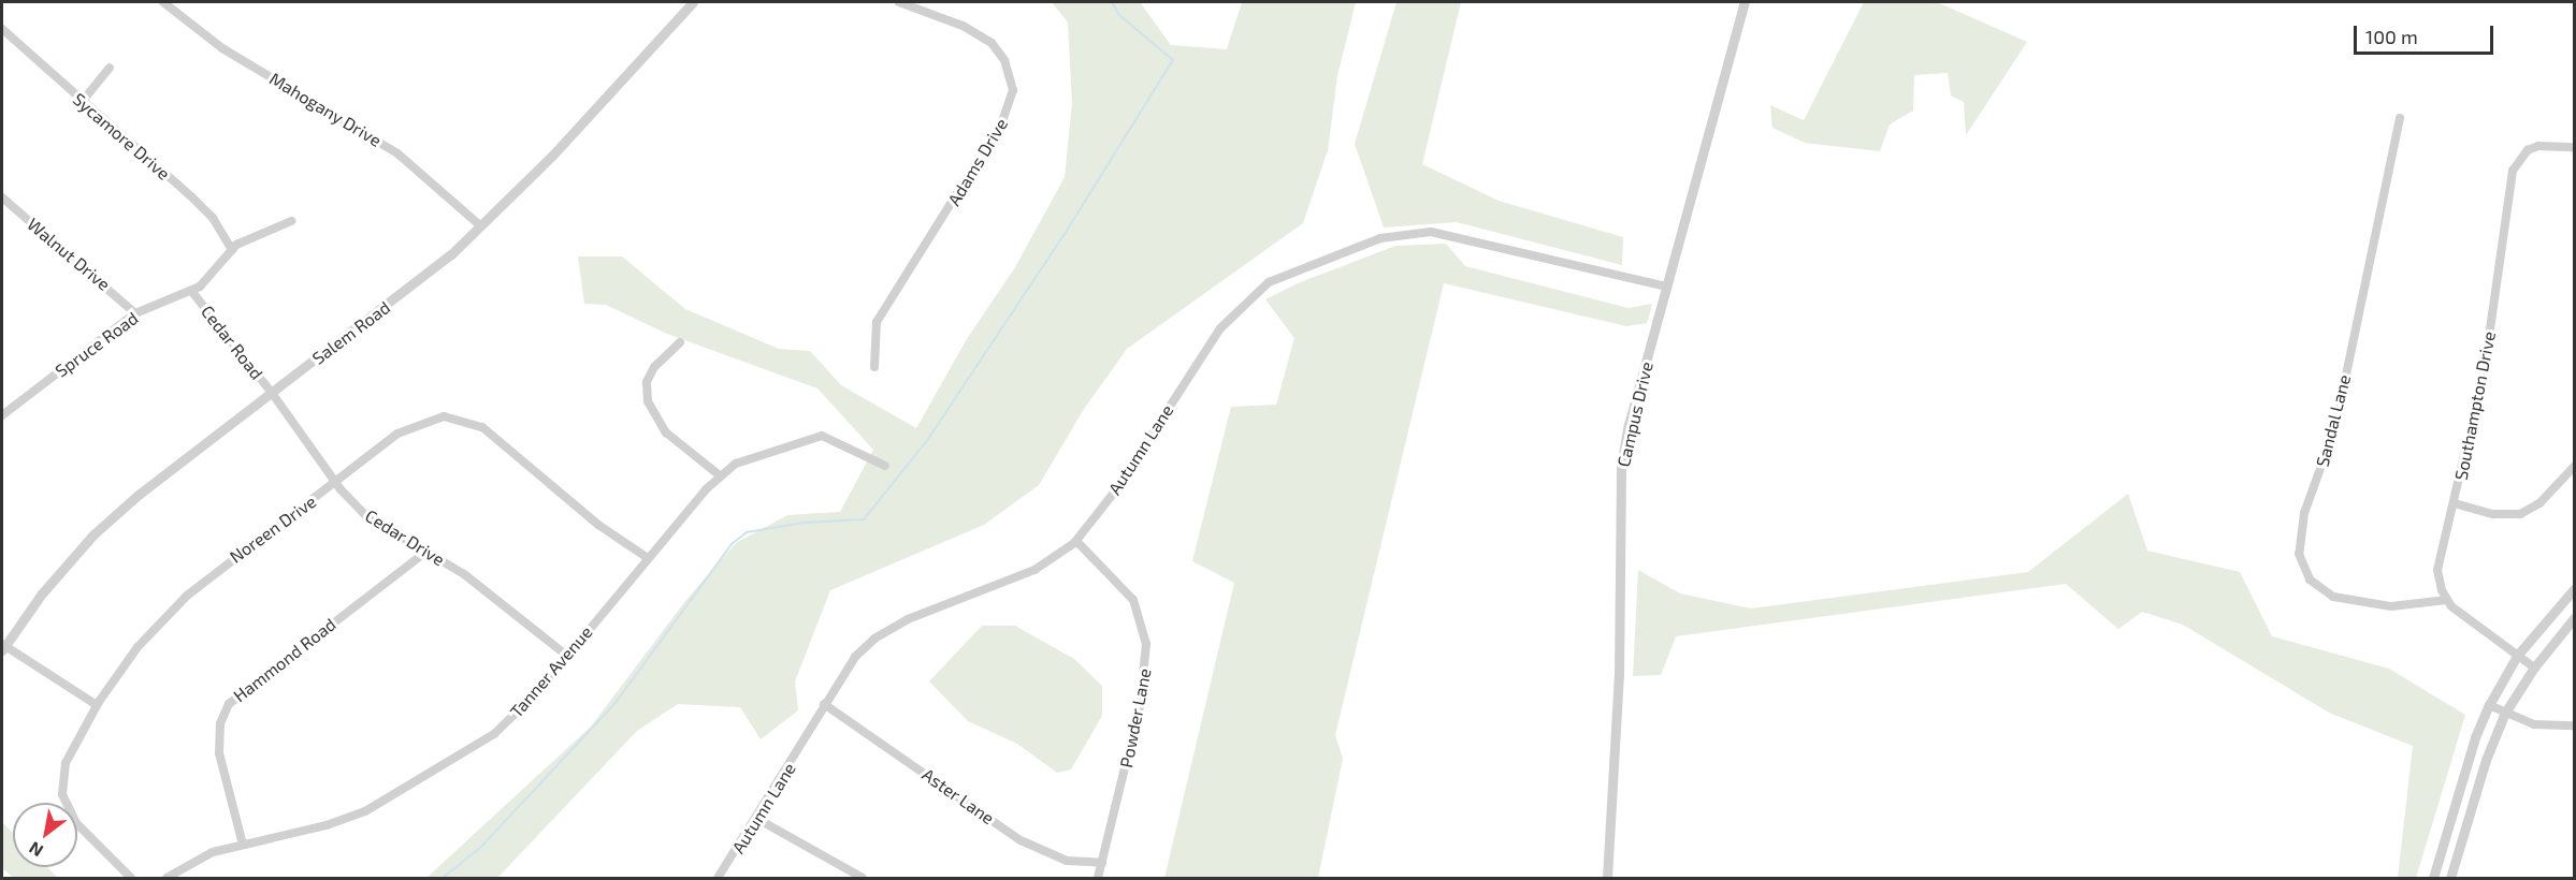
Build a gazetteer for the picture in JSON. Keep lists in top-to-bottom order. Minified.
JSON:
{"streets":{"street":["Mahogany Drive","Sycamore Drive","Adams Drive","Walnut Drive","Salem Road","Cedar Road","Spruce Road","Southampton Drive","Campus Drive","Sandal Lane","Autumn Lane","Noreen Drive","Cedar Drive","Hammond Road","Tanner Avenue","Powder Lane","Aster Lane"]},"crossings":[["Mahogany Drive","Salem Road"],["Sycamore Drive","Spruce Road"],["Walnut Drive","Spruce Road"],["Salem Road","Cedar Road"],["Salem Road","Cedar Drive"],["Cedar Road","Spruce Road"],["Cedar Road","Cedar Drive"],["Southampton Drive","Sandal Lane"],["Campus Drive","Autumn Lane"],["Autumn Lane","Powder Lane"],["Autumn Lane","Aster Lane"],["Noreen Drive","Cedar Drive"],["Noreen Drive","Tanner Avenue"],["Cedar Drive","Hammond Road"],["Cedar Drive","Tanner Avenue"],["Hammond Road","Tanner Avenue"],["Powder Lane","Aster Lane"]],"scale_bar":"100 m","north":"bottom left"}
